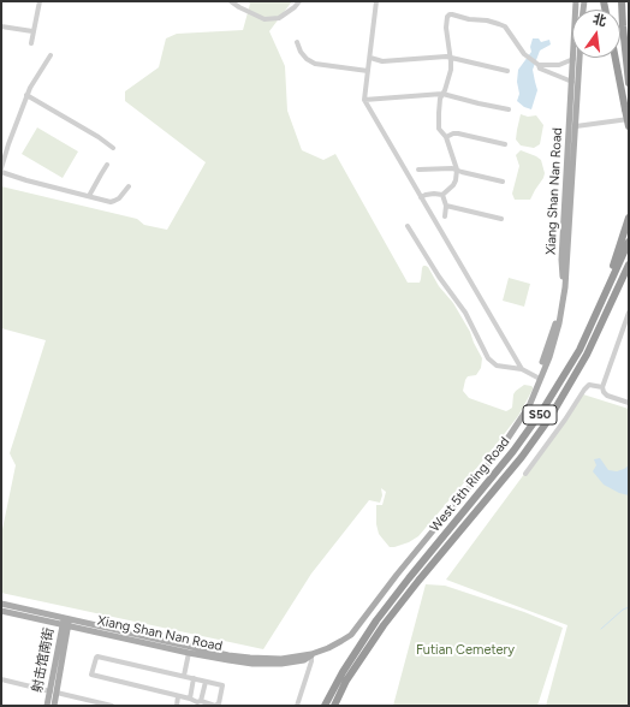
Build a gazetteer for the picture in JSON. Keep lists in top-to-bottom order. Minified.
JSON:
{"streets":{"highway":["S50","West 5th Ring Road"],"main road":["Xiang Shan Nan Road","射击馆南街"]},"crossings":[["Xiang Shan Nan Road","射击馆南街"]],"parks":["Futian Cemetery"],"north":"top"}
